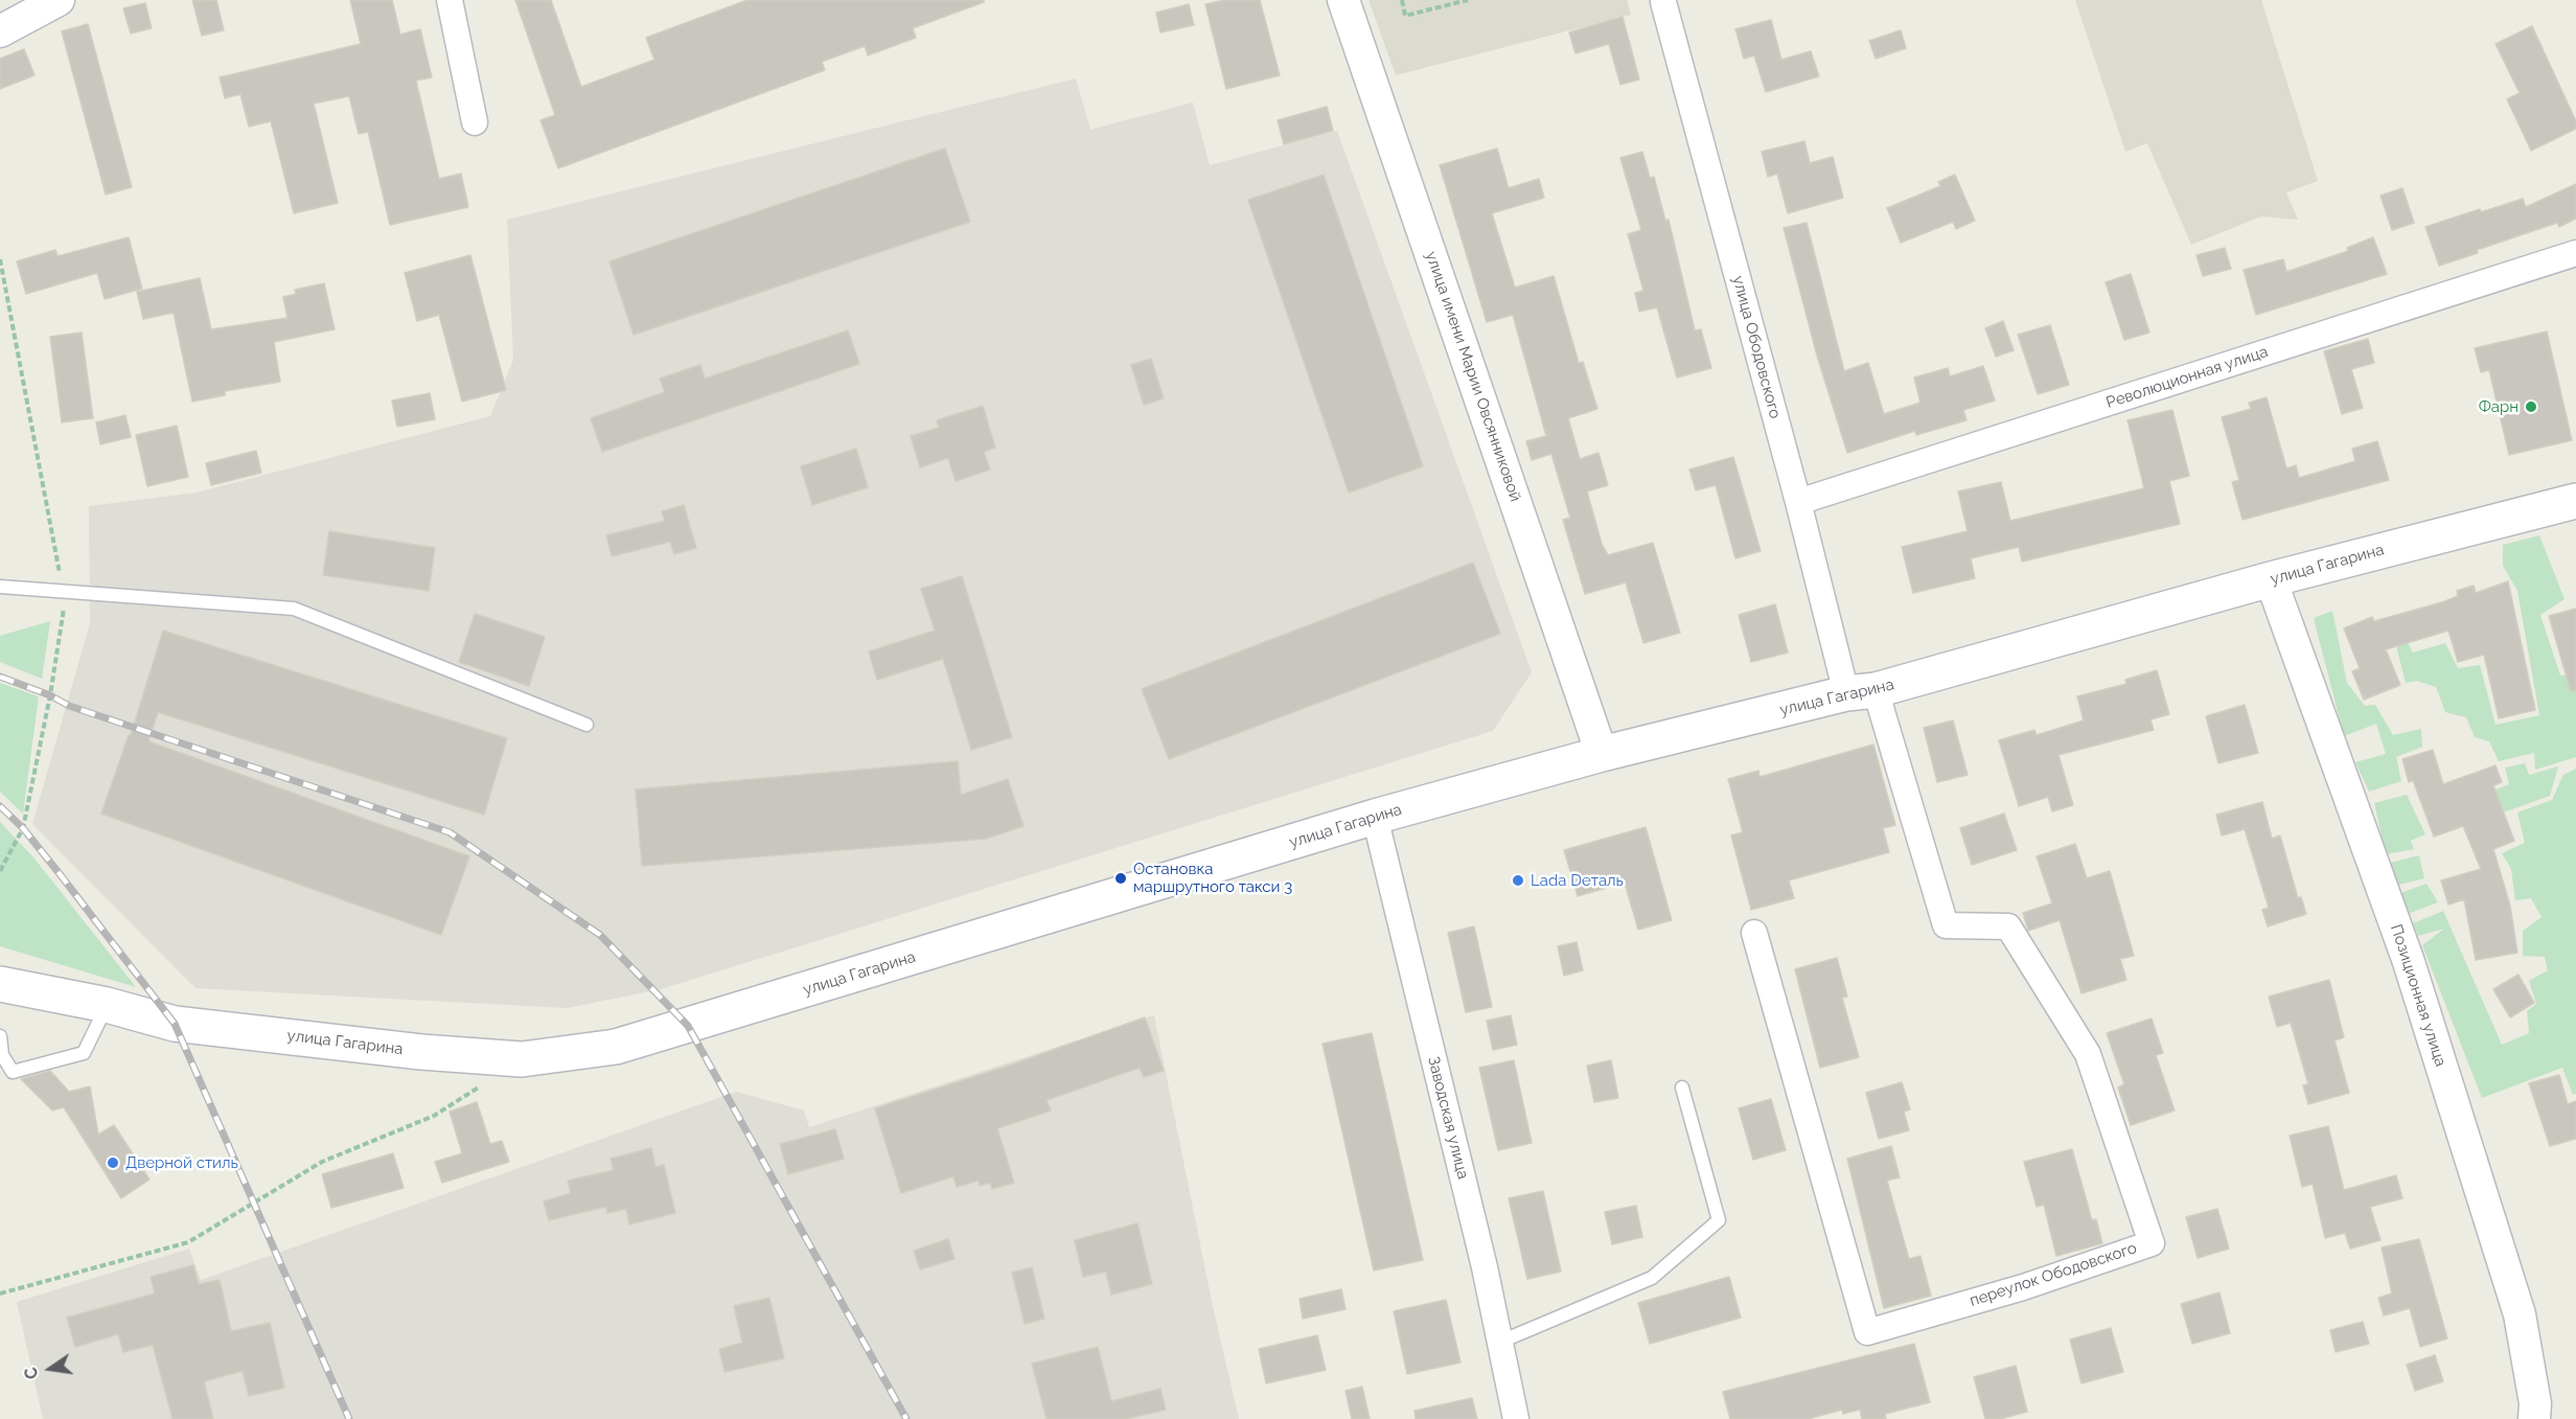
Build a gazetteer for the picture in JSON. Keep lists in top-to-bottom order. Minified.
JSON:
{"streets":{"main road":["улица Гагарина"],"street":["улица Ободовского","улица имени Марии Овсянниковой","Революционная улица","Позиционная улица","Заводская улица","переулок Ободовского"]},"crossings":[["улица Ободовского","Революционная улица"],["улица Ободовского","улица Гагарина"],["улица Ободовского","переулок Ободовского"],["улица имени Марии Овсянниковой","улица Гагарина"],["улица Гагарина","Позиционная улица"],["улица Гагарина","Заводская улица"],["улица Гагарина","переулок Ободовского"]],"places":["Фарн","Остановка маршрутного такси 3","Lada Dеталь","Дверной стиль"],"north":"left"}
